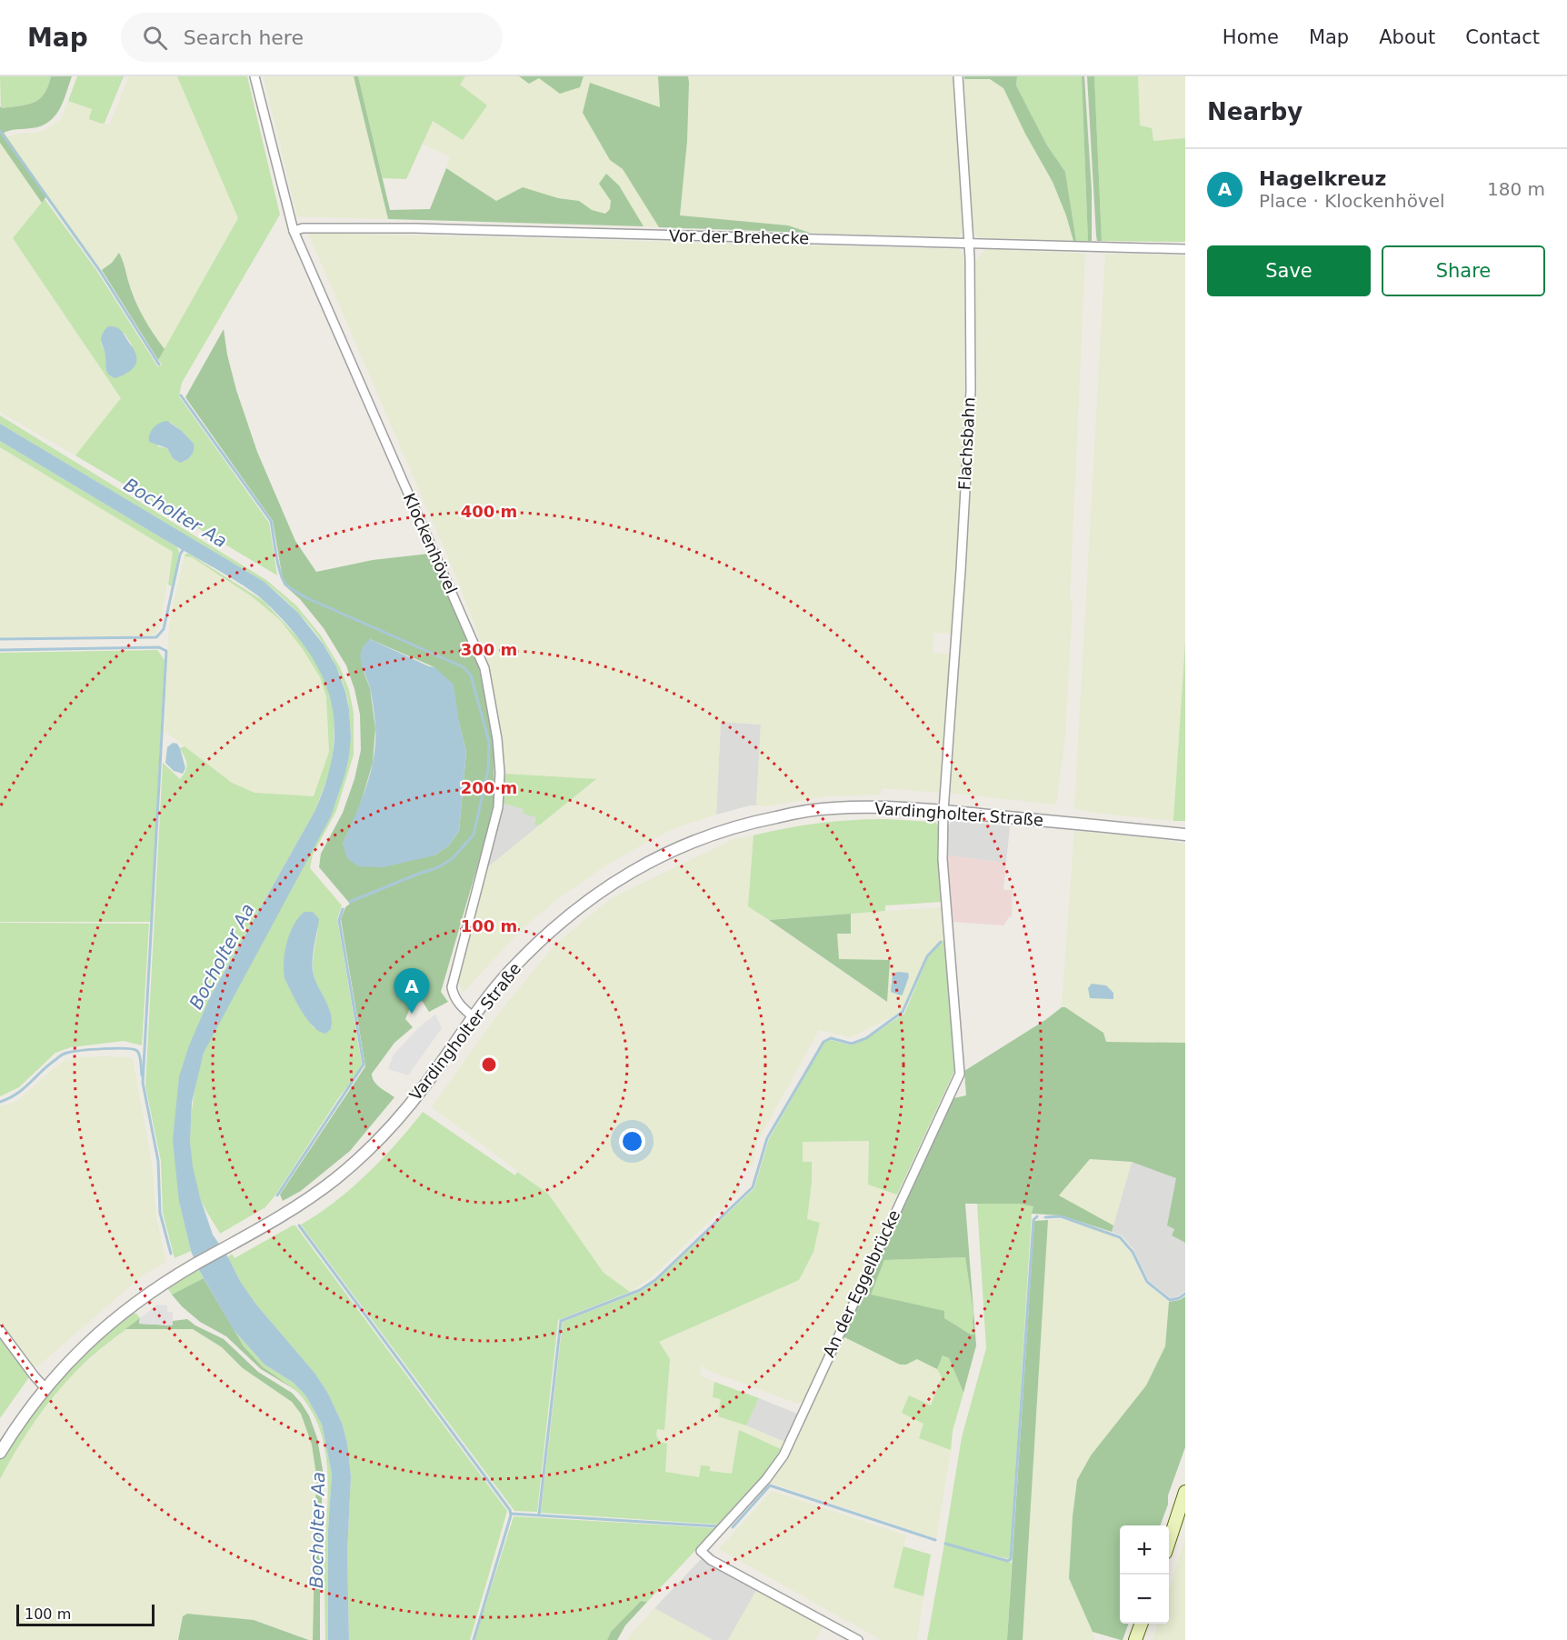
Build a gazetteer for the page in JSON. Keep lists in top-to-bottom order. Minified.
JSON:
{"streets":{"street":["Vor der Brehecke","Flachsbahn","Klockenhövel","Vardingholter Straße","An der Eggelbrücke"]},"crossings":[["Vor der Brehecke","Flachsbahn"],["Vor der Brehecke","Klockenhövel"],["Flachsbahn","Vardingholter Straße"],["Flachsbahn","An der Eggelbrücke"],["Klockenhövel","Vardingholter Straße"],["Vardingholter Straße","An der Eggelbrücke"]],"water":["Bocholter Aa"],"scale_bar":"100 m","page":{"header":"Map","search":"Search here","nav":["Home","Map","About","Contact"],"heading":"Nearby","list":[{"mark":"A","name":"Hagelkreuz","note":"Place · Klockenhövel","value":"180 m"}],"buttons":["Save","Share"],"pins":"A","map_buttons":["+","−"],"scale":"100 m"},"rings":["400 m","300 m","200 m","100 m"]}
